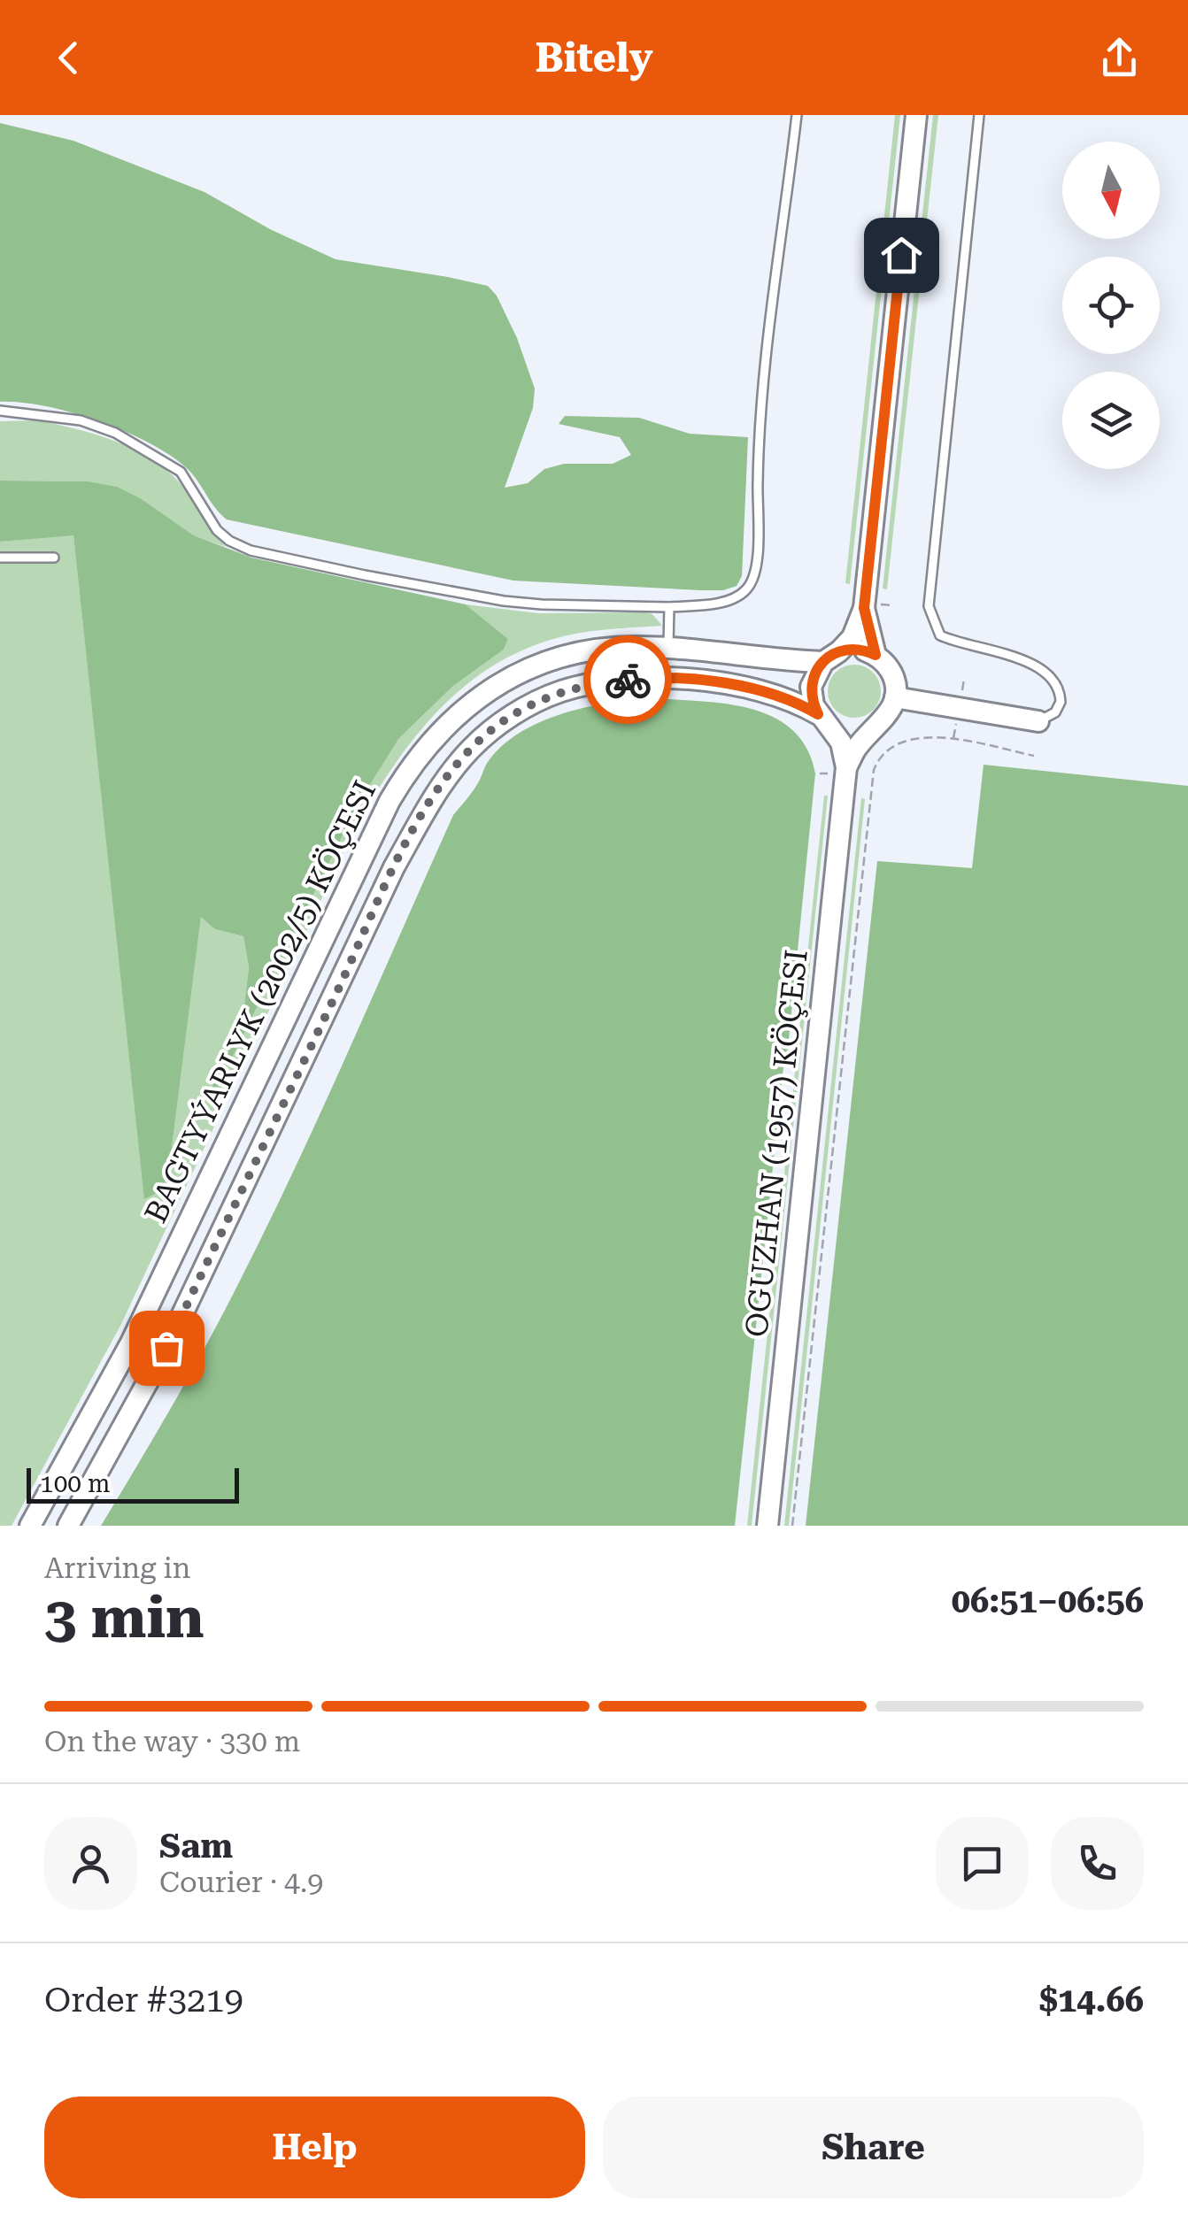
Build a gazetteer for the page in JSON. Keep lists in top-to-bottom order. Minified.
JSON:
{"streets":{"street":["BAGTYÝARLYK (2002/5) KÖÇESI","OGUZHAN (1957) KÖÇESI"]},"crossings":[["BAGTYÝARLYK (2002/5) KÖÇESI","OGUZHAN (1957) KÖÇESI"]],"scale_bar":"100 m","north":"bottom","page":{"header":"Bitely","scale":"100 m","heading":["3 min","Arriving in","06:51–06:56"],"panel":["Sam","Courier · 4.9","Order #3219","$14.66"],"bar":"On the way · 330 m","buttons":["Help","Share"]}}
